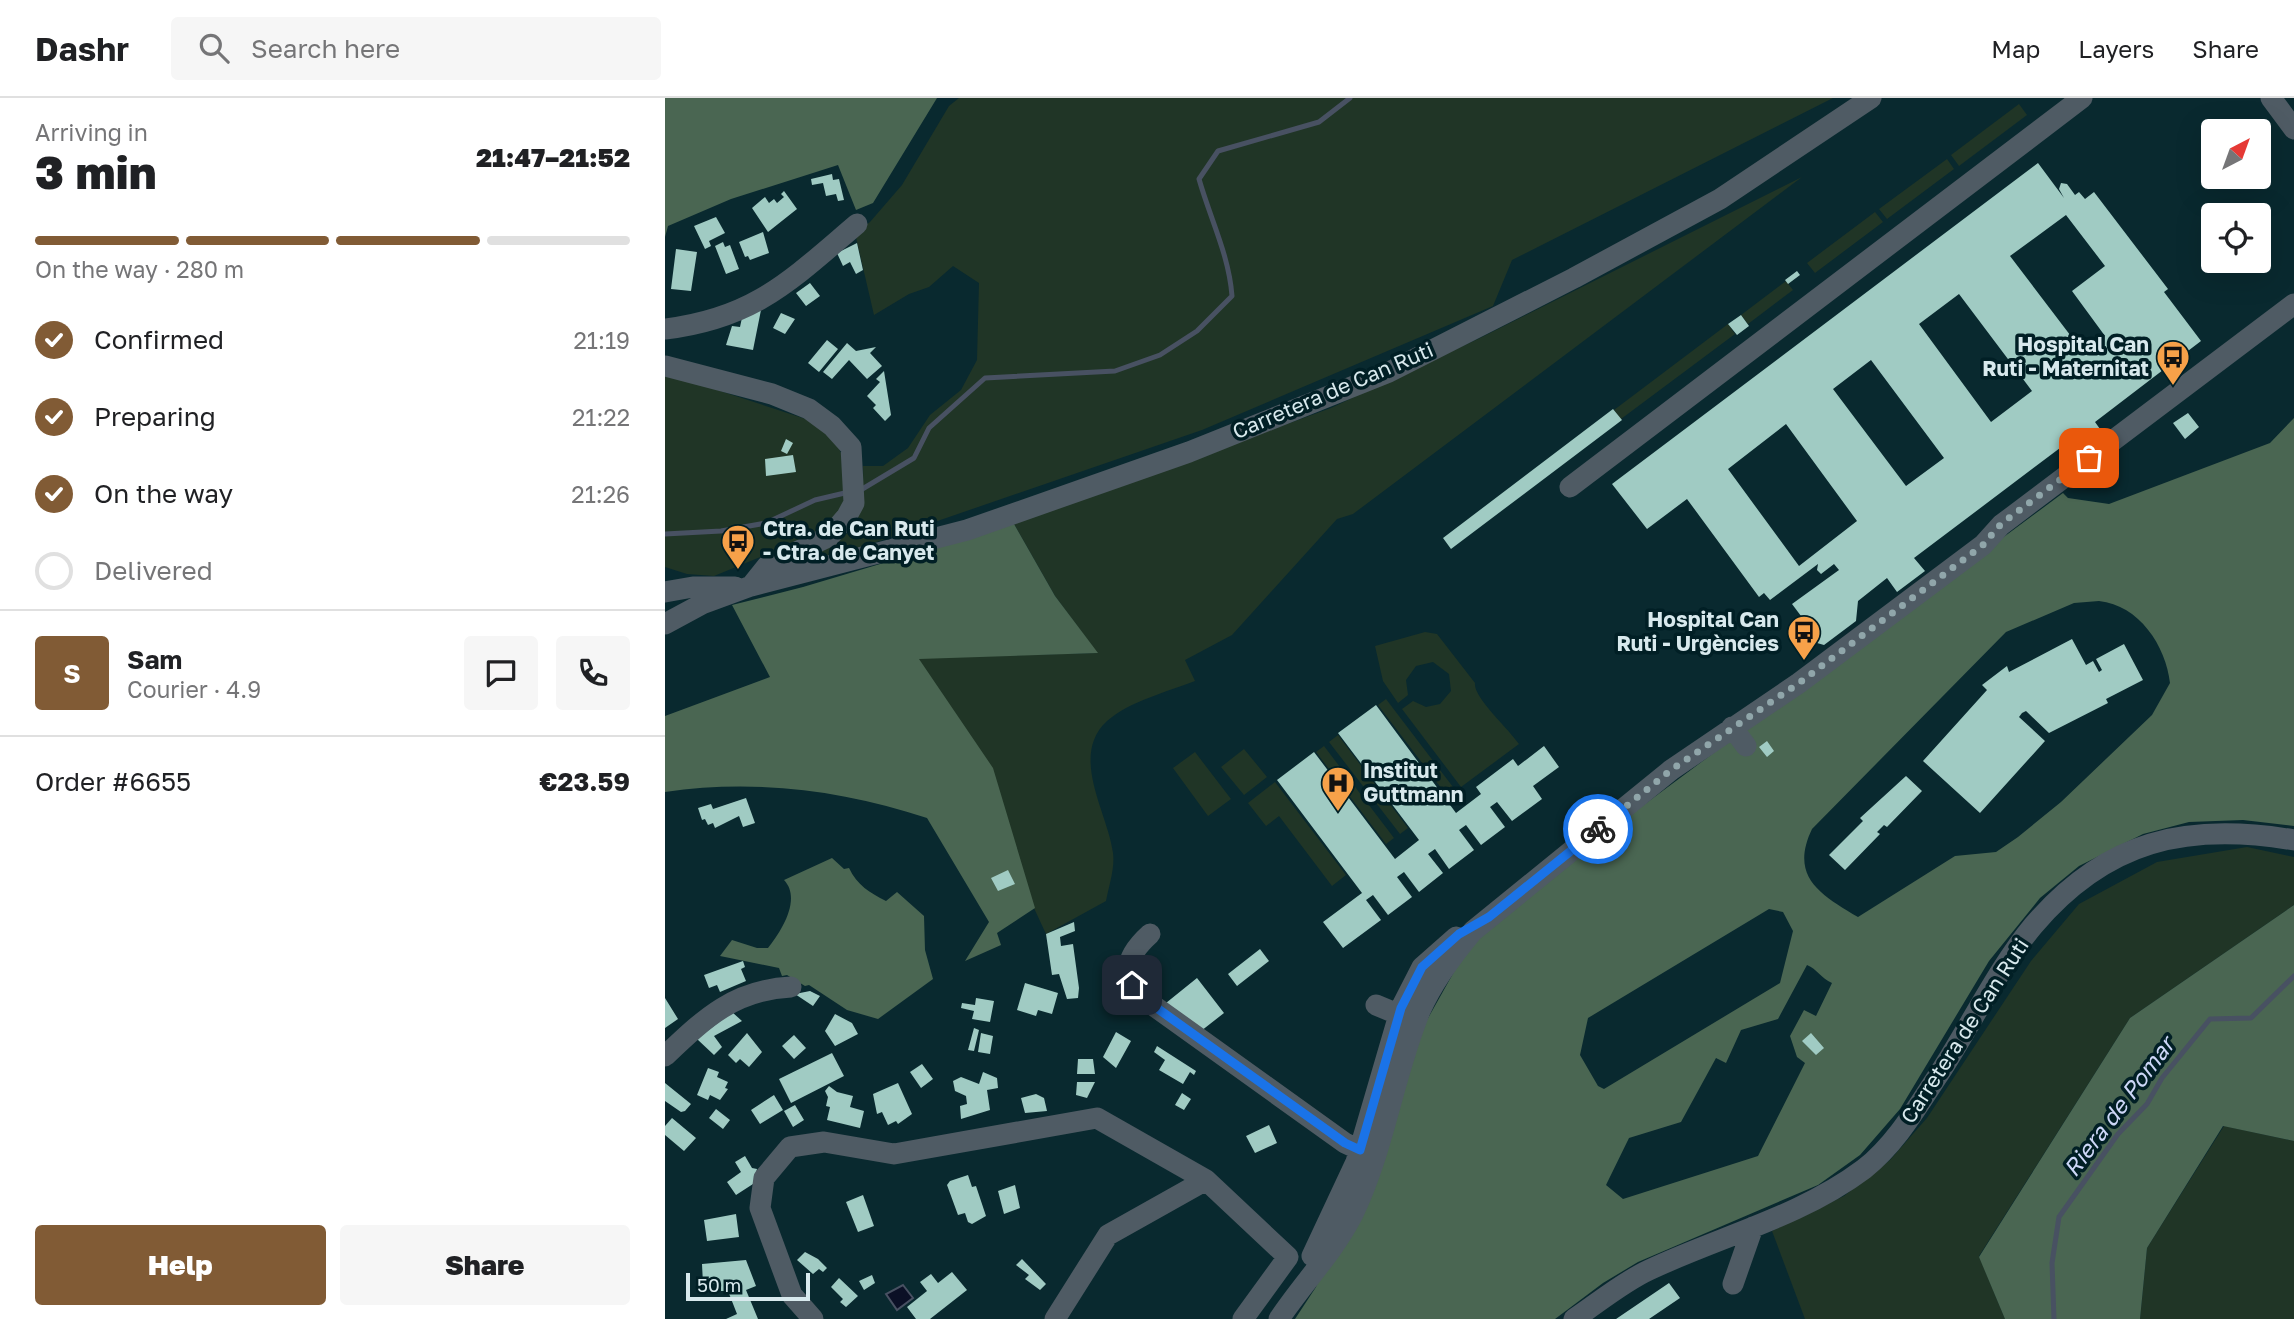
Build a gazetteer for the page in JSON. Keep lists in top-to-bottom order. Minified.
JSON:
{"streets":{"street":["Carretera de Can Ruti"]},"water":["Riera de Pomar"],"places":{"bus stop":["Hospital Can Ruti - Maternitat","Ctra. de Can Ruti - Ctra. de Canyet","Hospital Can Ruti - Urgències"],"hospital":["Institut Guttmann"]},"scale_bar":"50 m","north":"top right","page":{"header":"Dashr","search":"Search here","nav":["Map","Layers","Share"],"heading":["3 min","Arriving in","21:47–21:52"],"panel":["Sam","Courier · 4.9","Order #6655","€23.59"],"bar":"On the way · 280 m","list":[["Confirmed","21:19"],["Preparing","21:22"],["On the way","21:26"],"Delivered"],"round":"S","buttons":["Help","Share"],"scale":"50 m"}}
